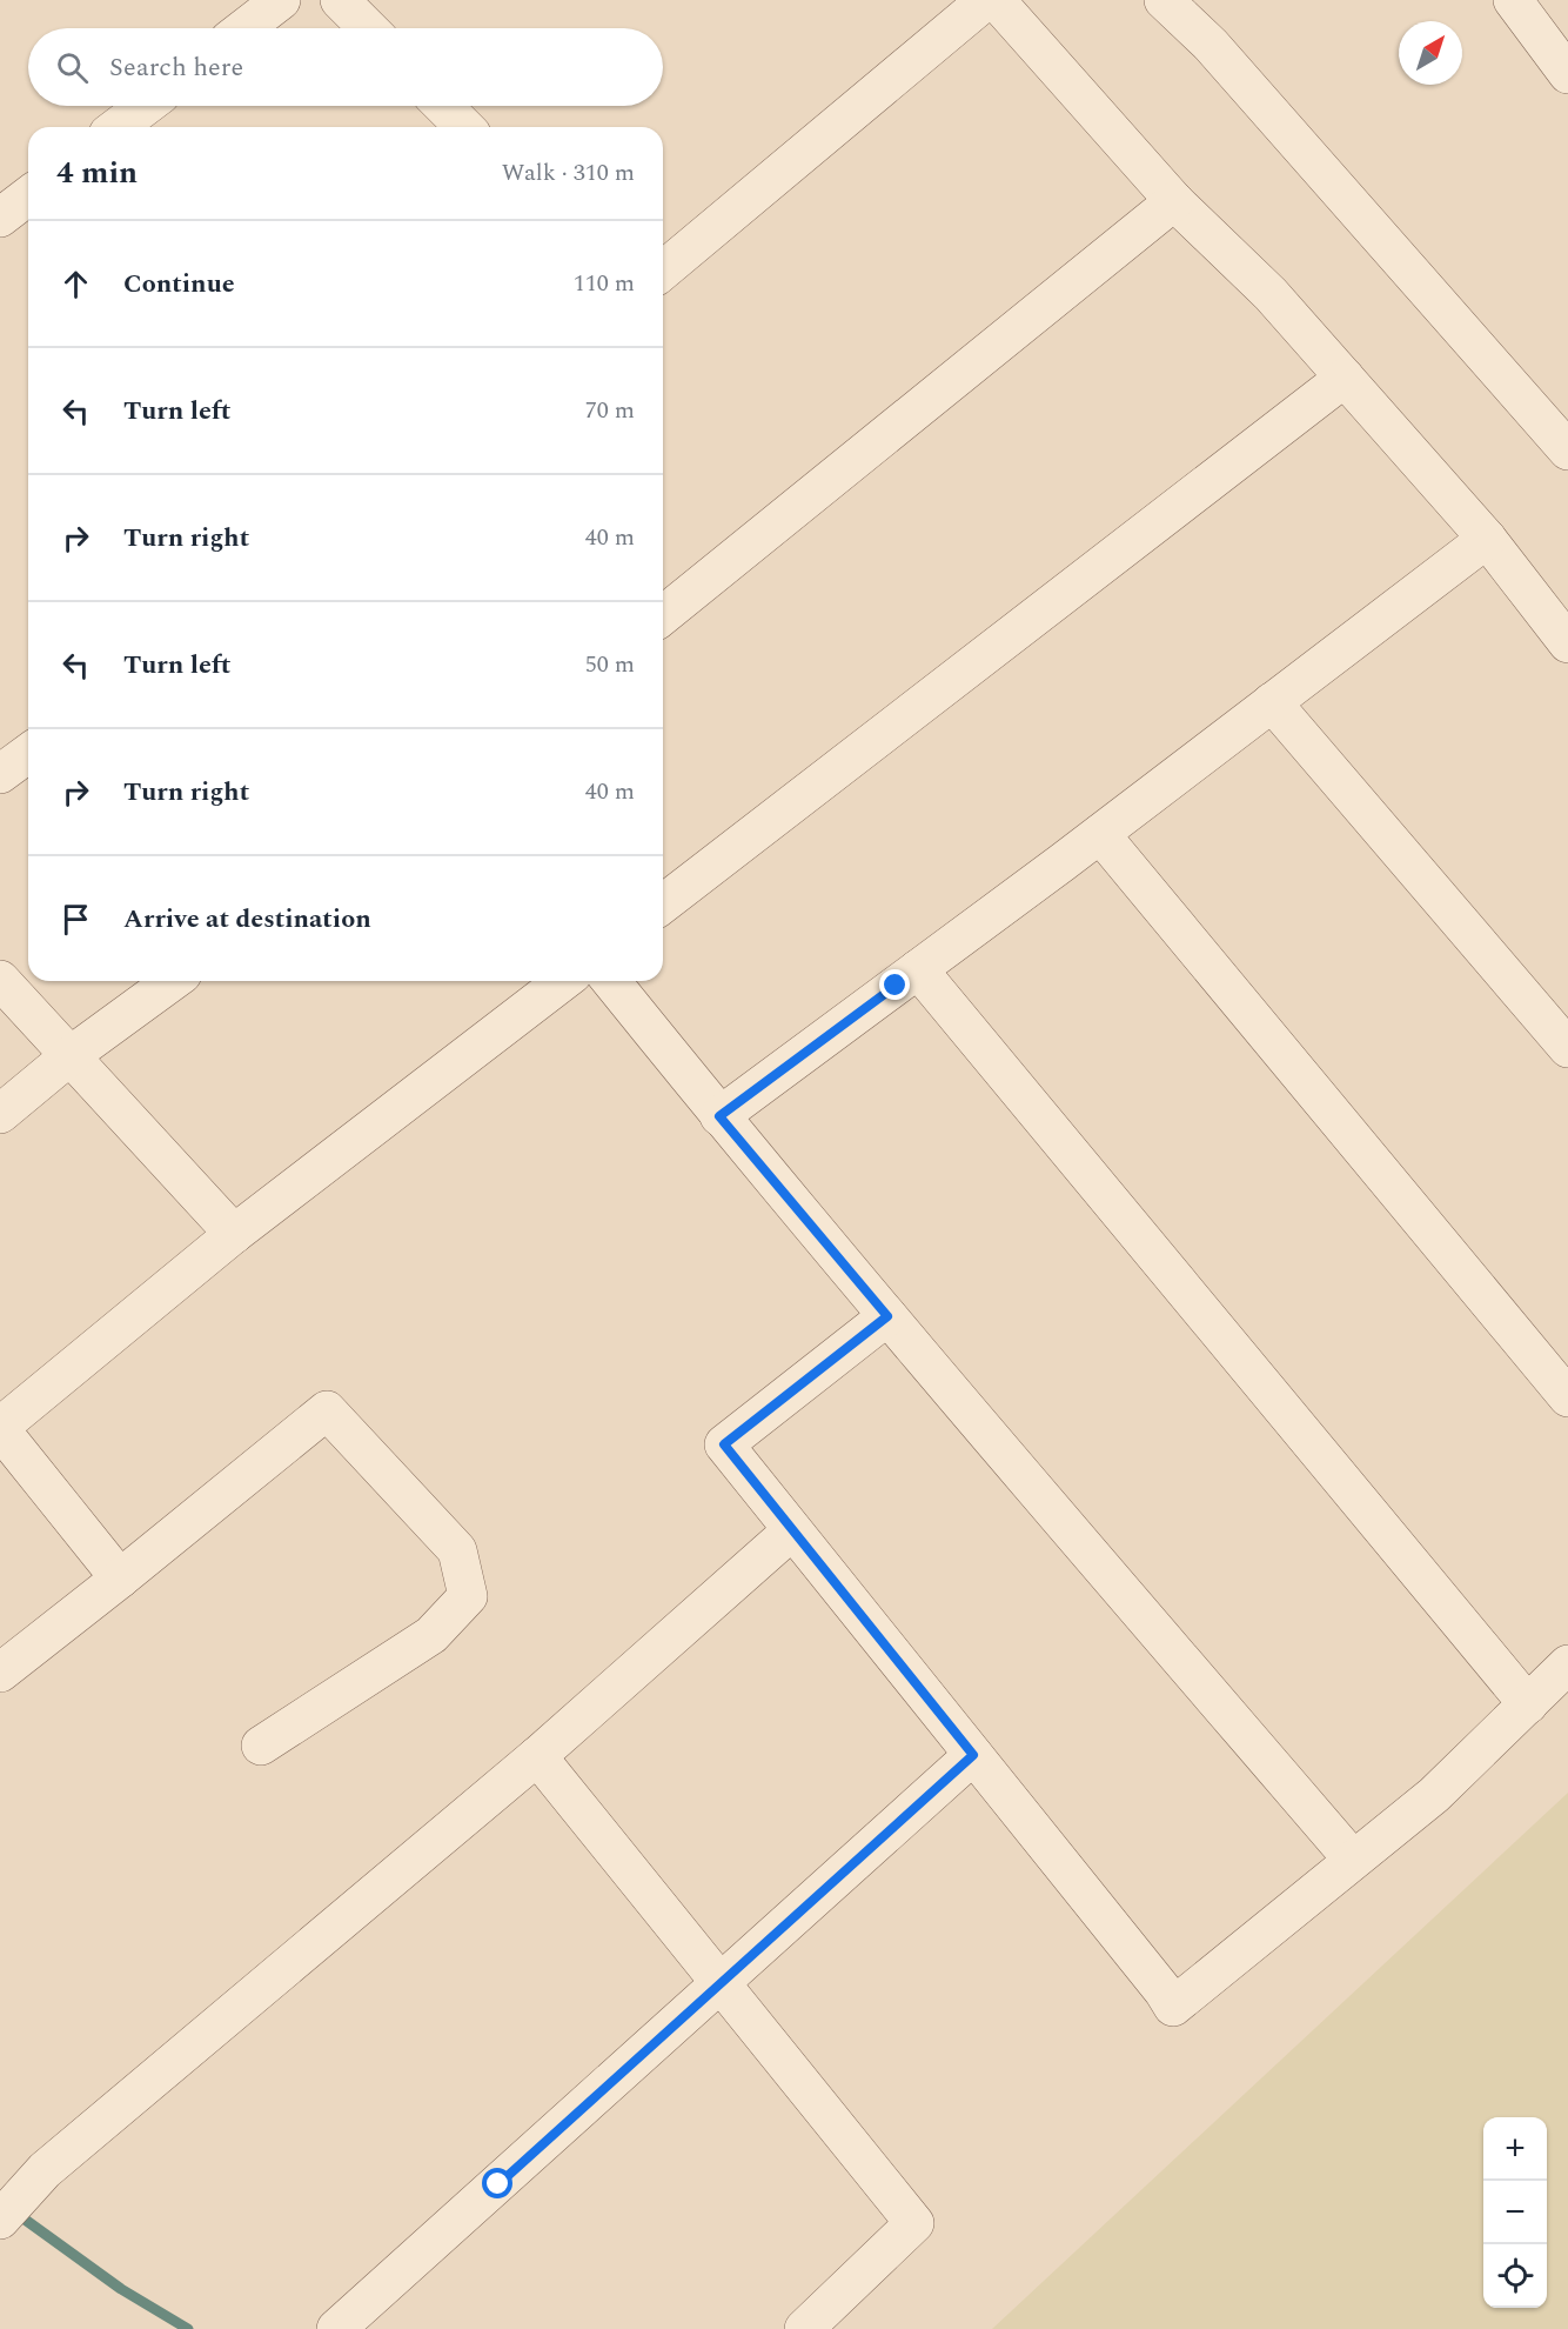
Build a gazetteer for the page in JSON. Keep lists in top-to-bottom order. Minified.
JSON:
{"north":"top right","page":{"search":"Search here","heading":["4 min","Walk · 310 m"],"list":[["Continue","110 m"],["Turn left","70 m"],["Turn right","40 m"],["Turn left","50 m"],["Turn right","40 m"],"Arrive at destination"],"map_buttons":["+","−"]}}
